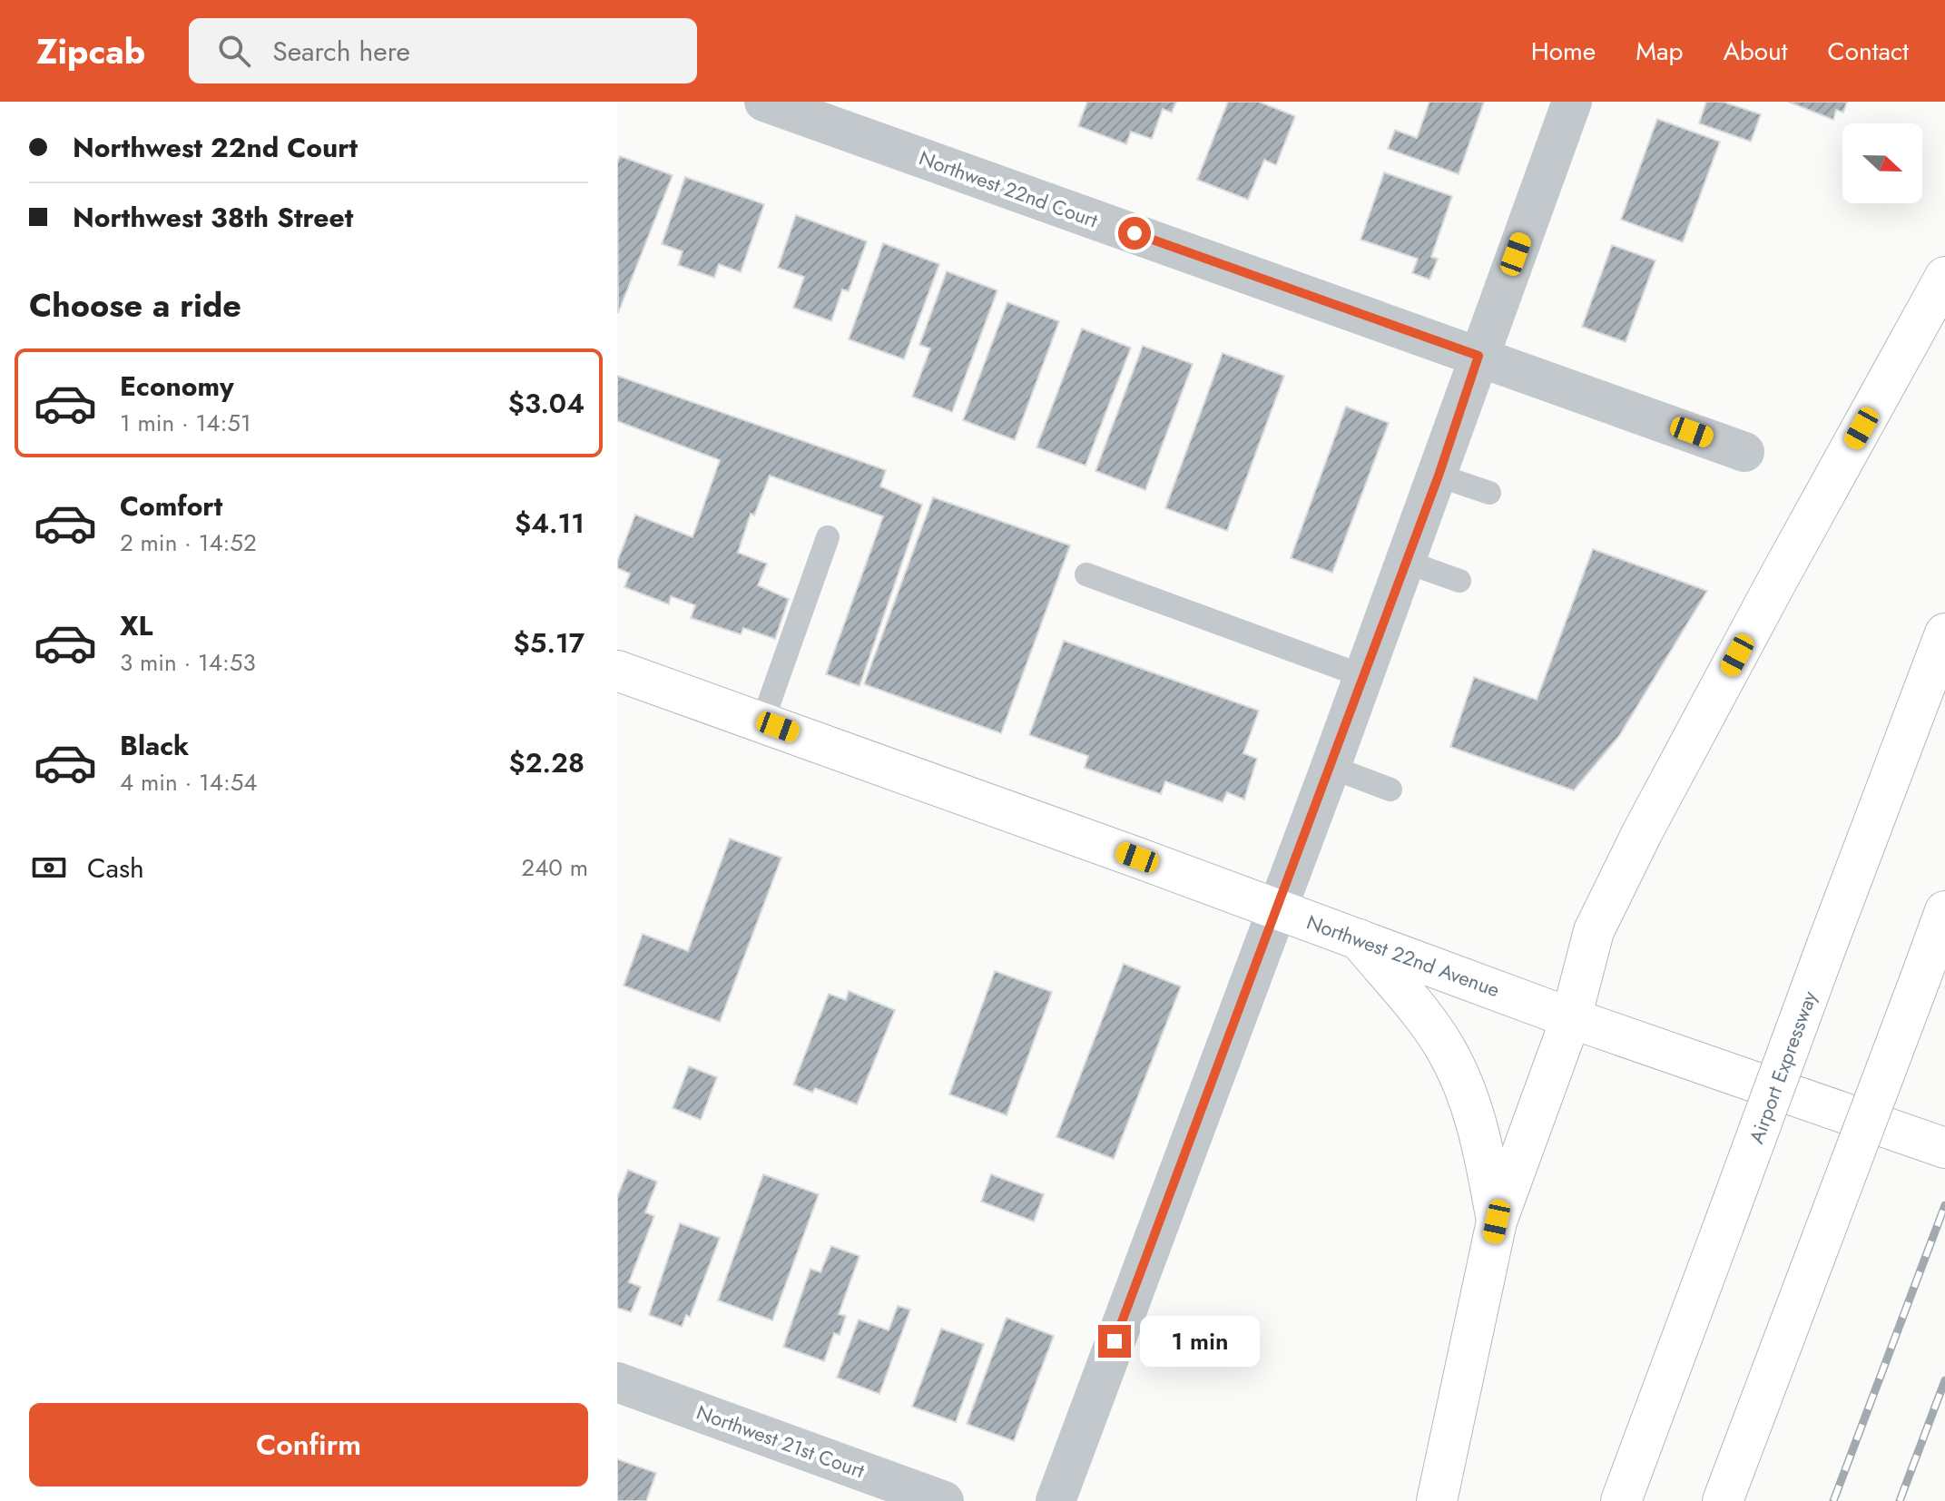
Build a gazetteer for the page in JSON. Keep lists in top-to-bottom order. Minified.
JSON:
{"streets":{"main road":["Northwest 22nd Avenue","Airport Expressway"],"street":["Northwest 22nd Court","Northwest 21st Court"]},"north":"right","page":{"header":"Zipcab","search":"Search here","nav":["Home","Map","About","Contact"],"banner":["Northwest 22nd Court","Northwest 38th Street"],"heading":"Choose a ride","list":[{"name":"Economy","note":"1 min · 14:51","value":"$3.04"},{"name":"Comfort","note":"2 min · 14:52","value":"$4.11"},{"name":"XL","note":"3 min · 14:53","value":"$5.17"},{"name":"Black","note":"4 min · 14:54","value":"$2.28"}],"pay":["Cash","240 m"],"bubble":"1 min","buttons":"Confirm"}}
